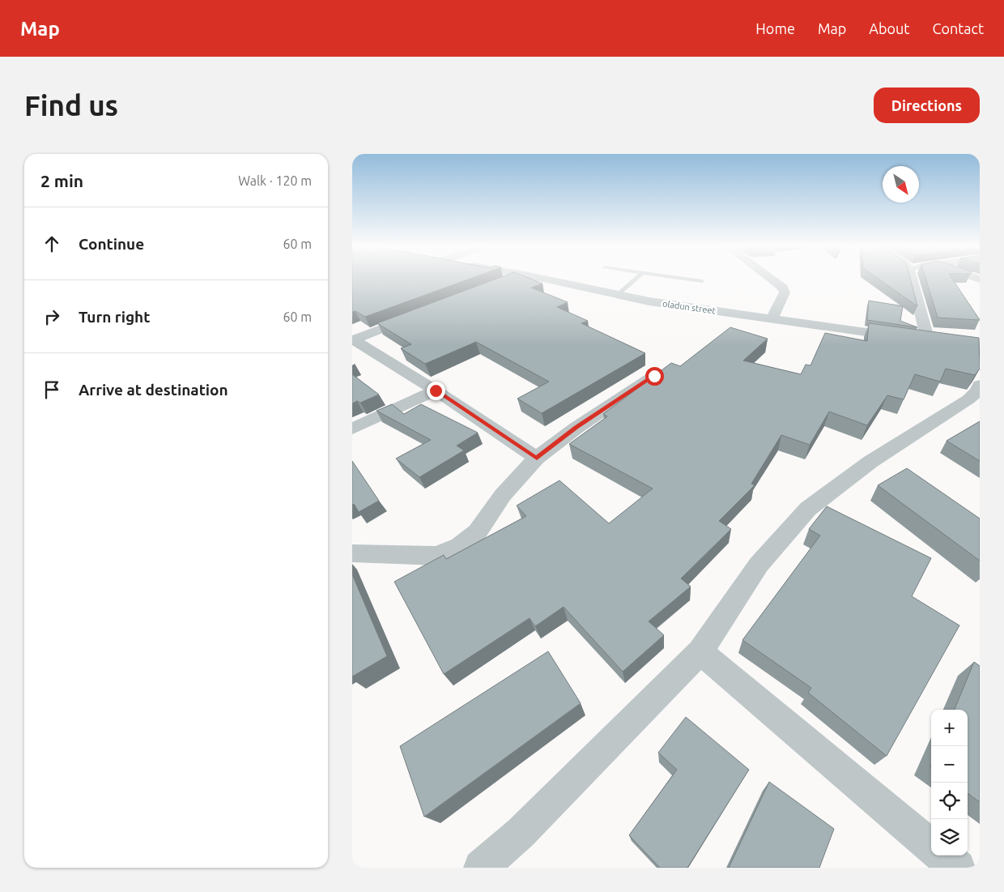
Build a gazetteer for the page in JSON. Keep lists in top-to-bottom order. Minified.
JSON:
{"streets":{"street":["oladun street"]},"north":"bottom right","page":{"header":"Map","nav":["Home","Map","About","Contact"],"buttons":"Directions","title":"Find us","heading":["2 min","Walk · 120 m"],"list":[["Continue","60 m"],["Turn right","60 m"],"Arrive at destination"],"map_buttons":["+","−"]}}
